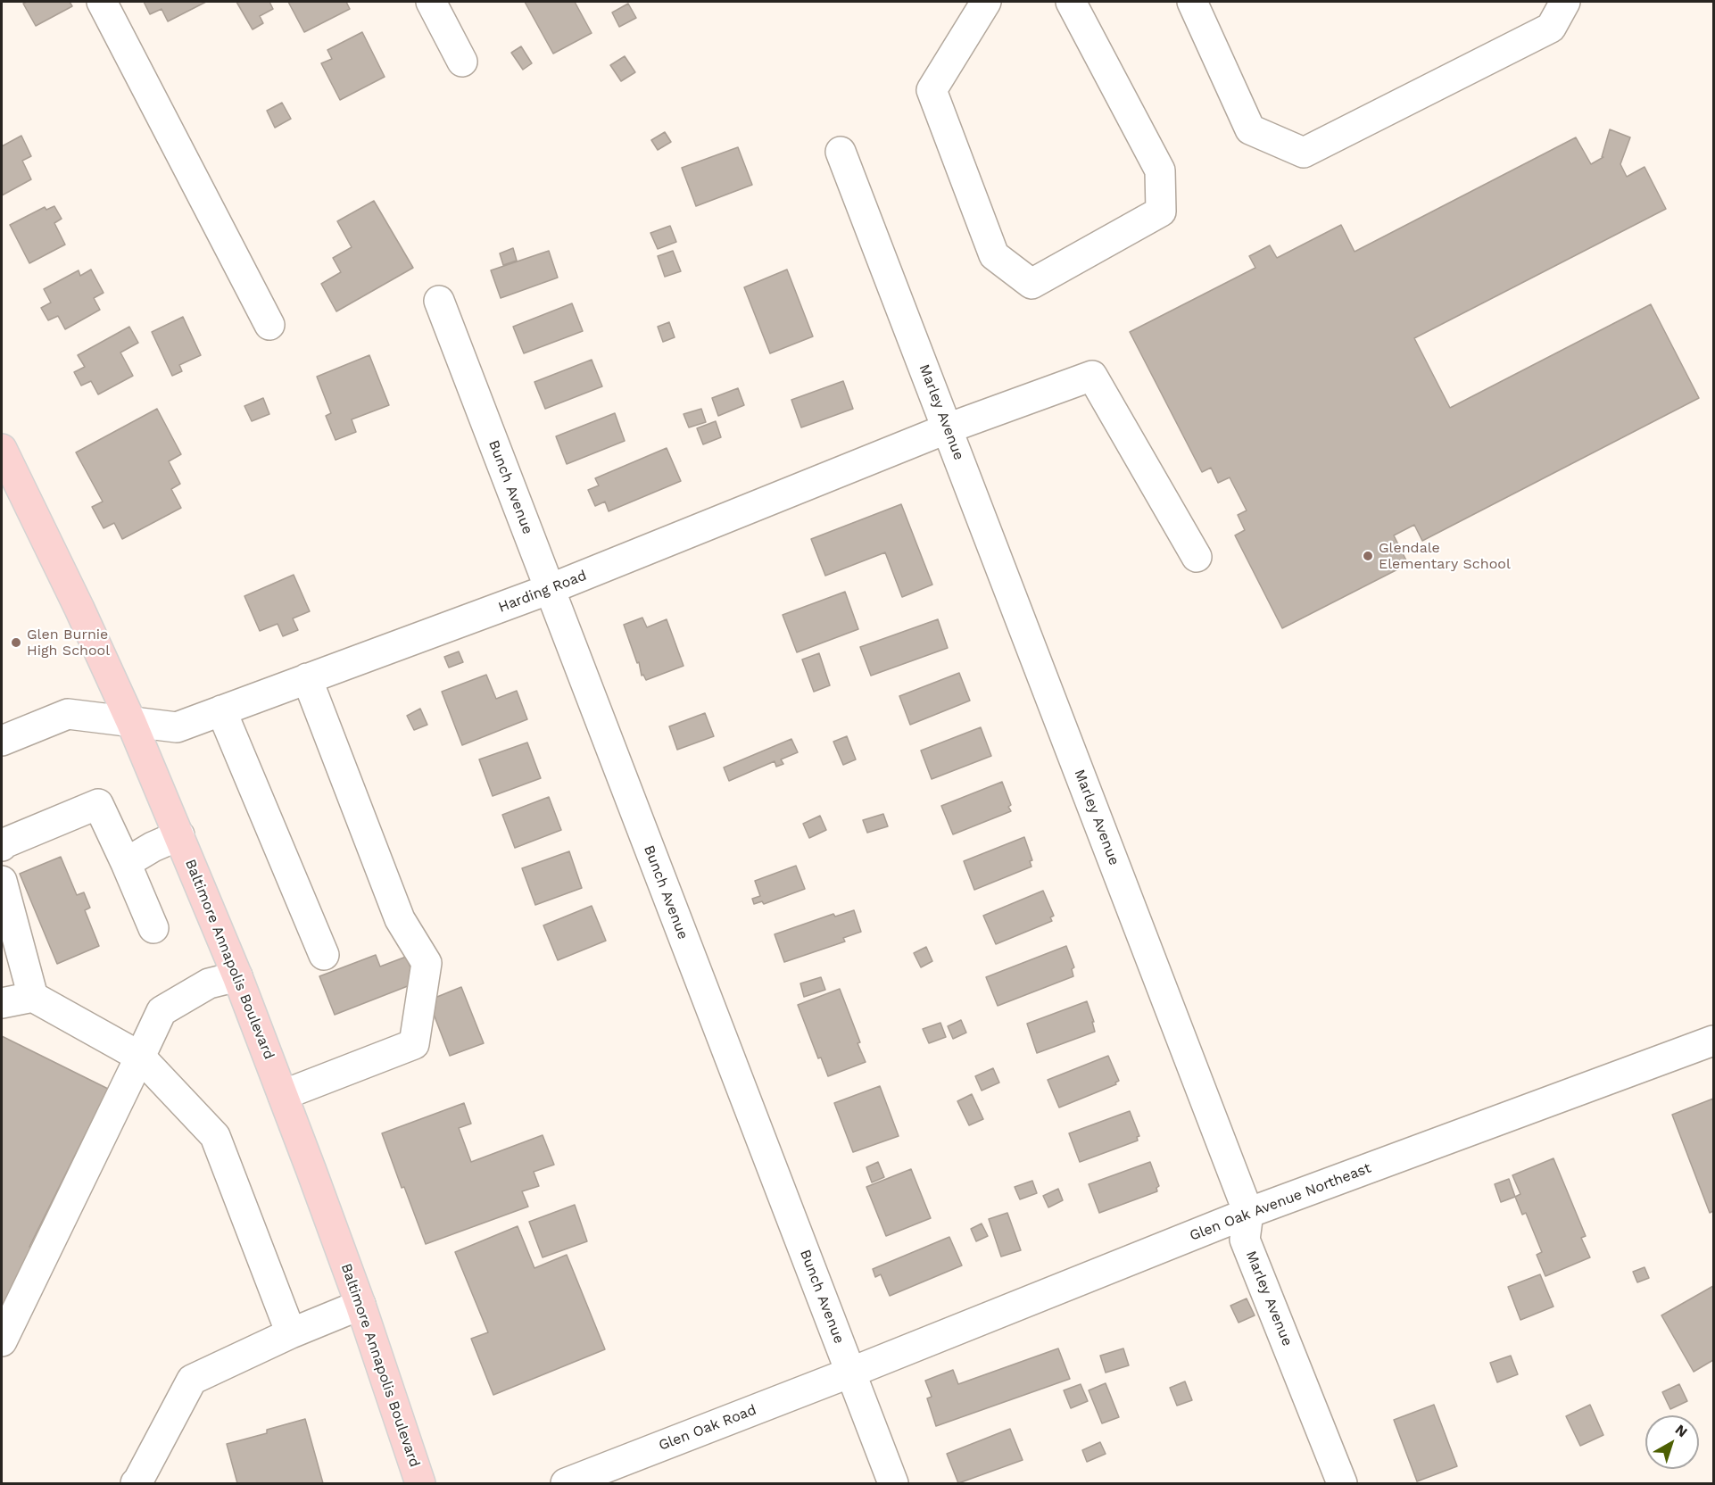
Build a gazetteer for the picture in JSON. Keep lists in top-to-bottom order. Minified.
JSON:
{"streets":{"main road":["Baltimore Annapolis Boulevard"],"street":["Marley Avenue","Bunch Avenue","Harding Road","Glen Oak Avenue Northeast","Glen Oak Road"]},"crossings":[["Marley Avenue","Harding Road"],["Marley Avenue","Glen Oak Avenue Northeast"],["Bunch Avenue","Harding Road"],["Bunch Avenue","Glen Oak Avenue Northeast"],["Bunch Avenue","Glen Oak Road"],["Harding Road","Baltimore Annapolis Boulevard"],["Glen Oak Avenue Northeast","Glen Oak Road"]],"places":["Glendale Elementary School","Glen Burnie High School"],"north":"top right"}
